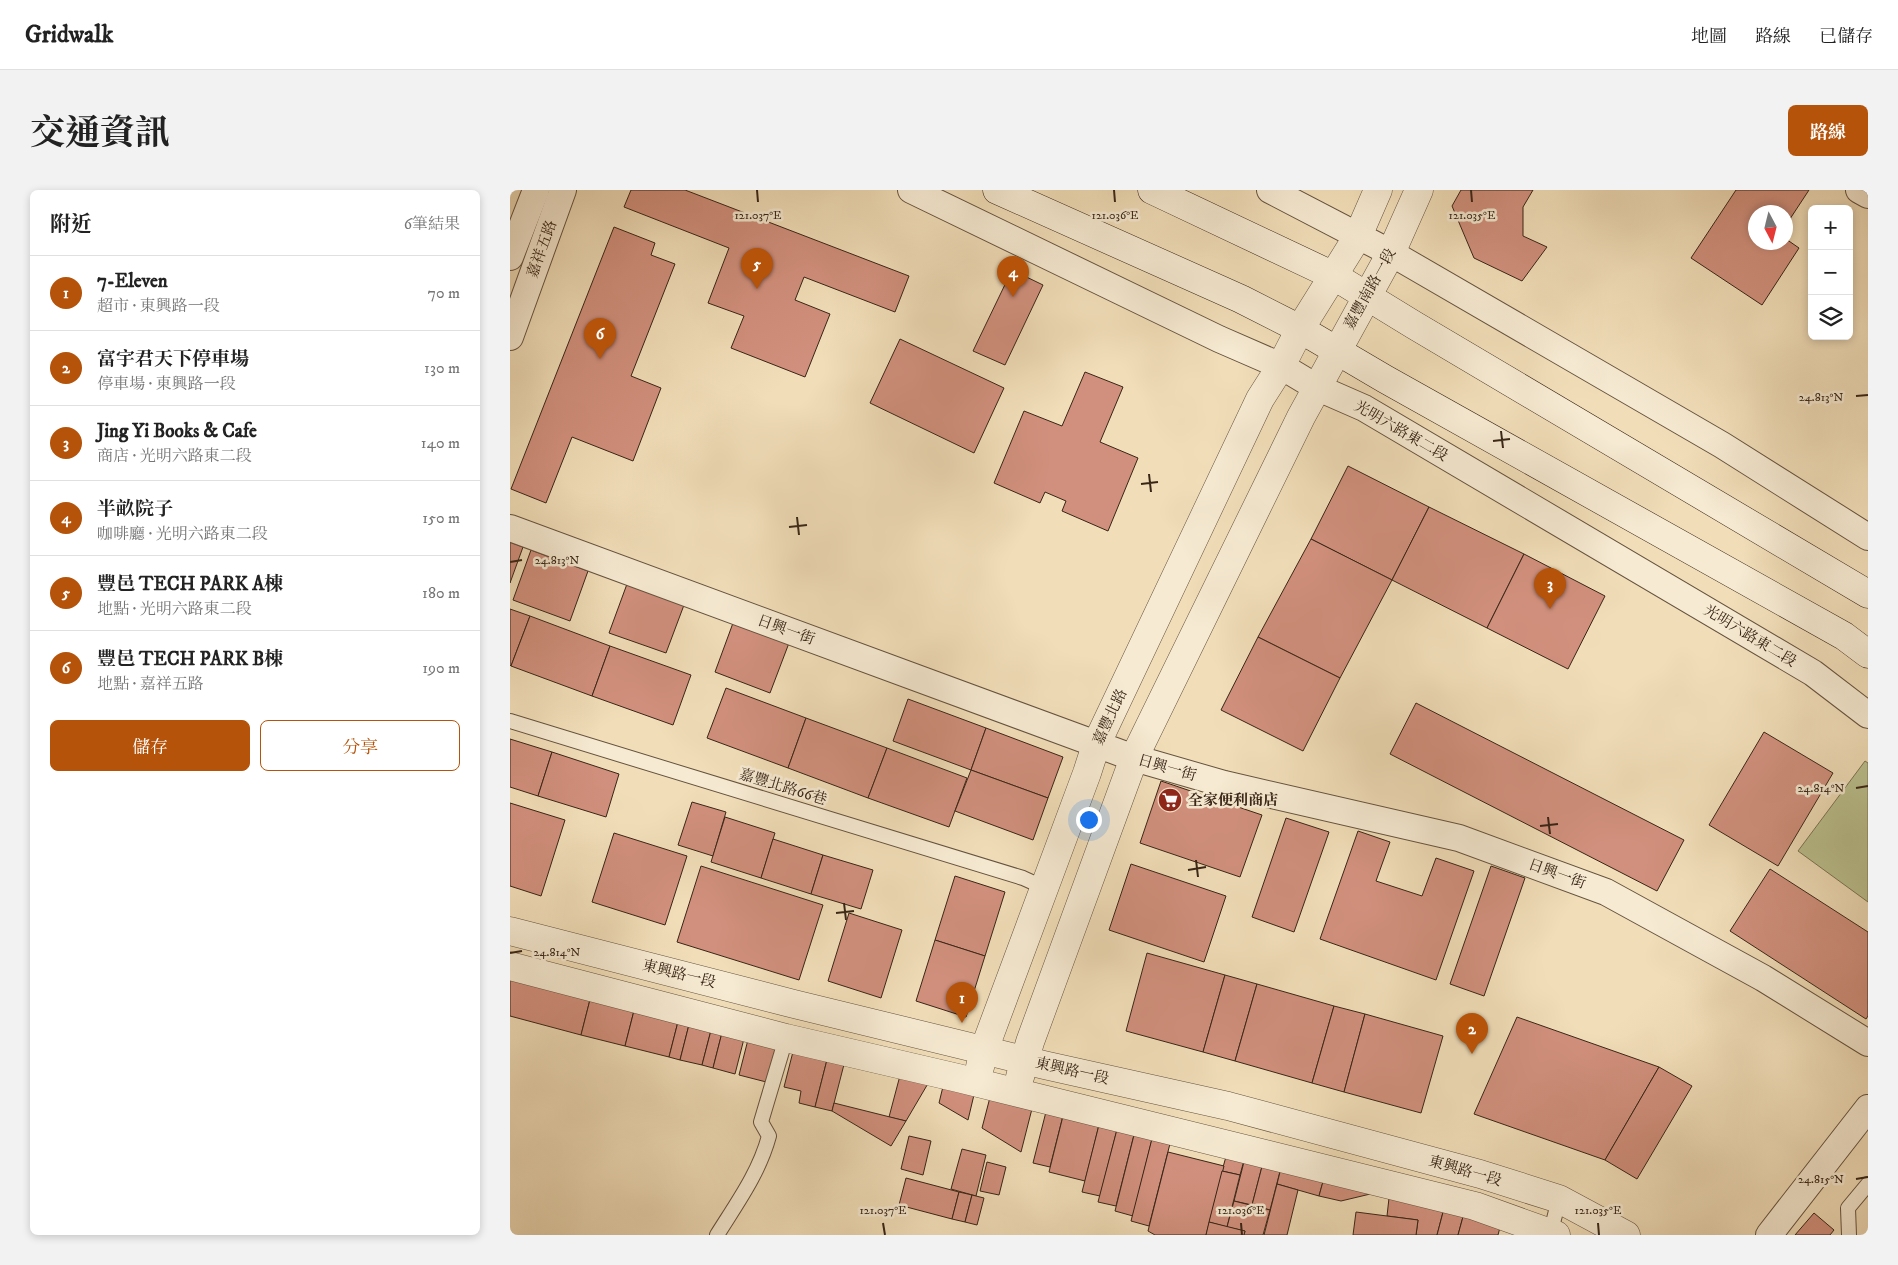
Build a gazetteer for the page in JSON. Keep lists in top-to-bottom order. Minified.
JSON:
{"streets":{"street":["嘉祥五路","嘉豐南路一段","光明六路東二段","日興一街","嘉豐北路","東興路一段"],"lane":["嘉豐北路66巷"]},"crossings":[["嘉豐南路一段","光明六路東二段"],["光明六路東二段","嘉豐北路"],["日興一街","嘉豐北路"],["嘉豐北路","嘉豐北路66巷"],["嘉豐北路","東興路一段"]],"places":{"supermarket":["全家便利商店"]},"north":"bottom","page":{"header":"Gridwalk","nav":["地圖","路線","已儲存"],"title":"交通資訊","buttons":["路線",["儲存","分享"]],"heading":["附近","6筆結果"],"map_buttons":["+","−"],"pins":["5","4","6","3","1","2"],"list":[{"mark":"1","name":"7-Eleven","note":"超市 · 東興路一段","value":"70 m"},{"mark":"2","name":"富宇君天下停車場","note":"停車場 · 東興路一段","value":"130 m"},{"mark":"3","name":"Jing Yi Books & Cafe","note":"商店 · 光明六路東二段","value":"140 m"},{"mark":"4","name":"半畝院子","note":"咖啡廳 · 光明六路東二段","value":"150 m"},{"mark":"5","name":"豐邑 TECH PARK A棟","note":"地點 · 光明六路東二段","value":"180 m"},{"mark":"6","name":"豐邑 TECH PARK B棟","note":"地點 · 嘉祥五路","value":"190 m"}]},"coordinates":["121.037°E","121.036°E","121.035°E","24.813°N","24.814°N","24.815°N"]}
